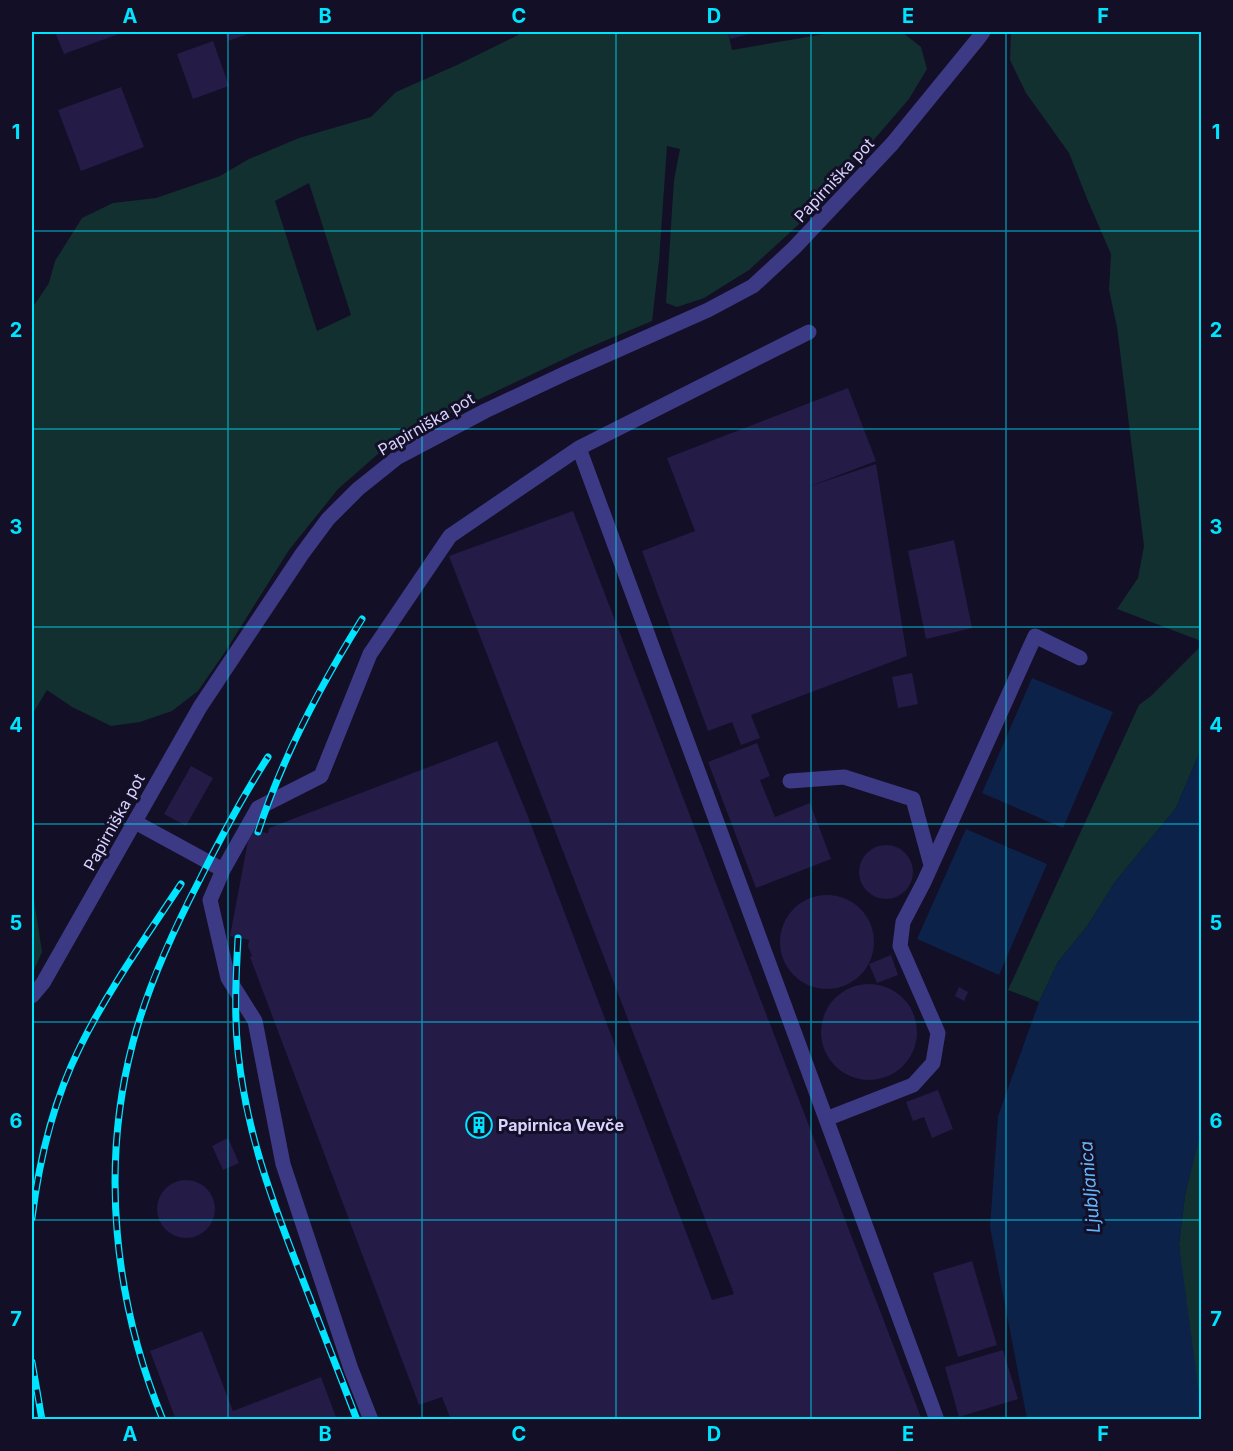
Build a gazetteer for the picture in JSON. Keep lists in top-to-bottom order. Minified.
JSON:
{"streets":{"street":["Papirniška pot"]},"water":["Ljubljanica"],"places":{"building":["Papirnica Vevče"]},"grid":{"columns":["A","B","C","D","E","F"],"rows":["1","2","3","4","5","6","7"]}}
